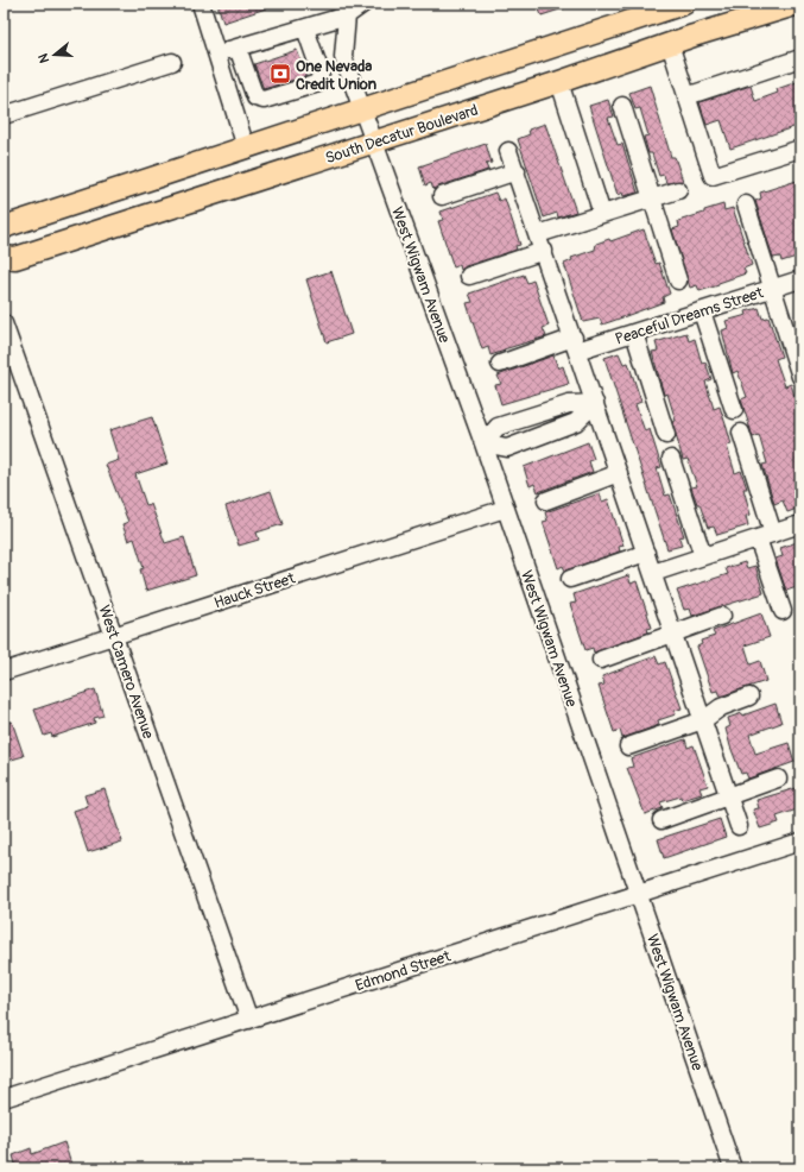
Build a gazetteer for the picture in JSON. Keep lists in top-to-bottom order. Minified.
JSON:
{"streets":{"main road":["South Decatur Boulevard"],"street":["West Wigwam Avenue","Peaceful Dreams Street","Hauck Street","West Camero Avenue","Edmond Street"]},"crossings":[["South Decatur Boulevard","West Wigwam Avenue"],["West Wigwam Avenue","Hauck Street"],["West Wigwam Avenue","Edmond Street"],["Hauck Street","West Camero Avenue"],["West Camero Avenue","Edmond Street"]],"places":{"bank":["One Nevada Credit Union"]},"north":"left"}
